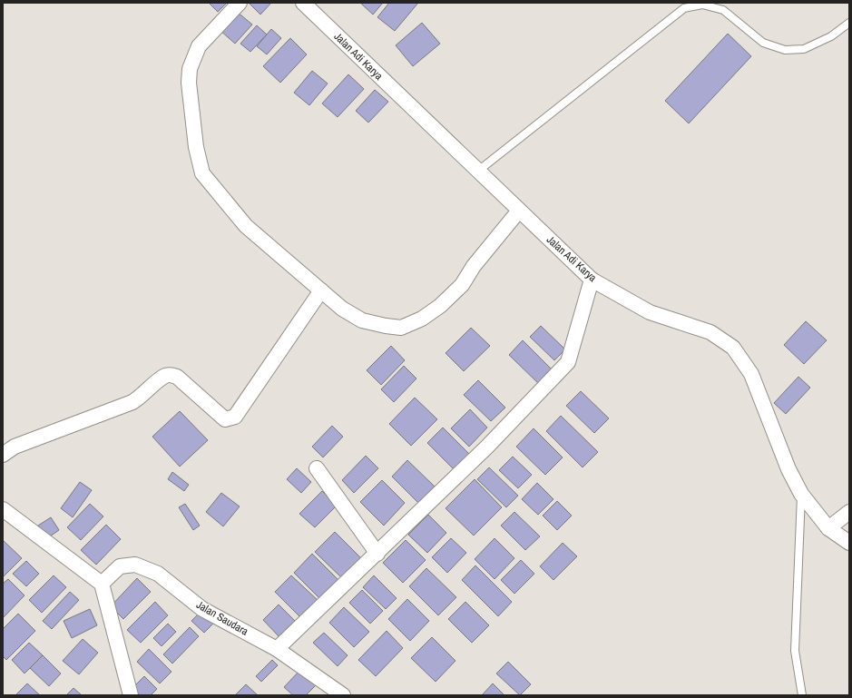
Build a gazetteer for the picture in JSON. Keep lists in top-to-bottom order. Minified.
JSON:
{"streets":{"street":["Jalan Adi Karya","Jalan Saudara"]}}
